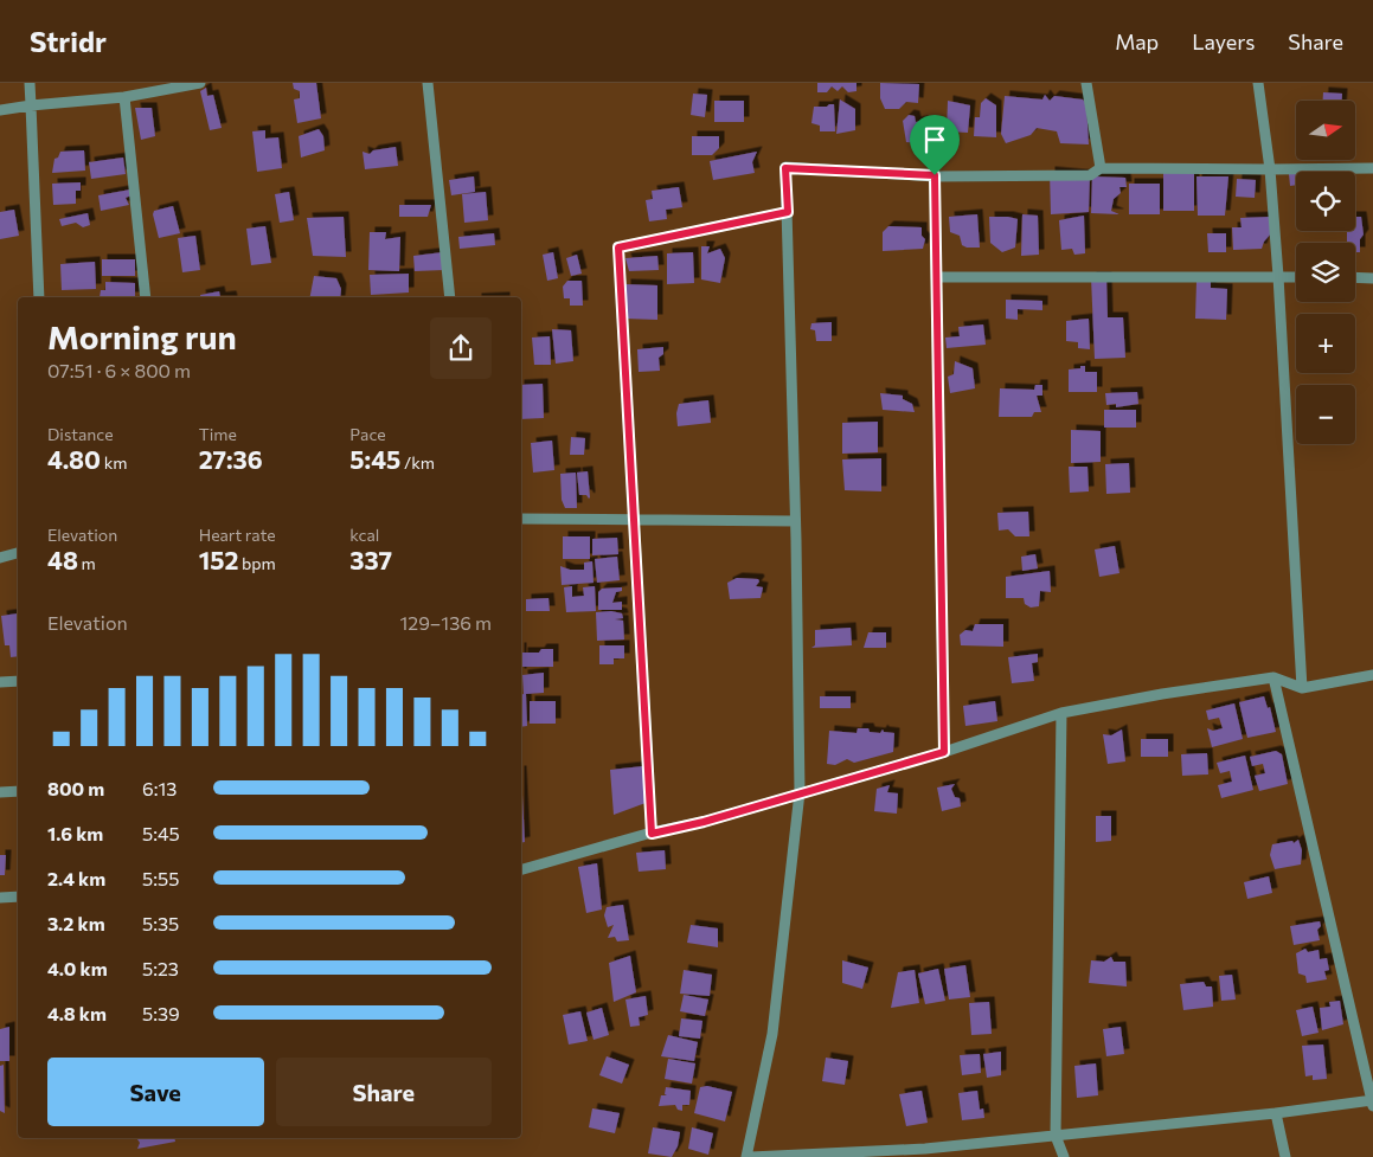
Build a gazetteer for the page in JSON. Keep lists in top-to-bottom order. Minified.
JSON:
{"north":"right","page":{"header":"Stridr","nav":["Map","Layers","Share"],"map_buttons":["+","−"],"heading":["Morning run","07:51 · 6 × 800 m"],"stats":[["Distance","4.80 km"],["Time","27:36"],["Pace","5:45 /km"],["Elevation","48 m"],["Heart rate","152 bpm"],["kcal","337"]],"chart":["Elevation","129–136 m"],"list":[{"name":"800 m","note":"6:13"},{"name":"1.6 km","note":"5:45"},{"name":"2.4 km","note":"5:55"},{"name":"3.2 km","note":"5:35"},{"name":"4.0 km","note":"5:23"},{"name":"4.8 km","note":"5:39"}],"buttons":["Save","Share"]}}
